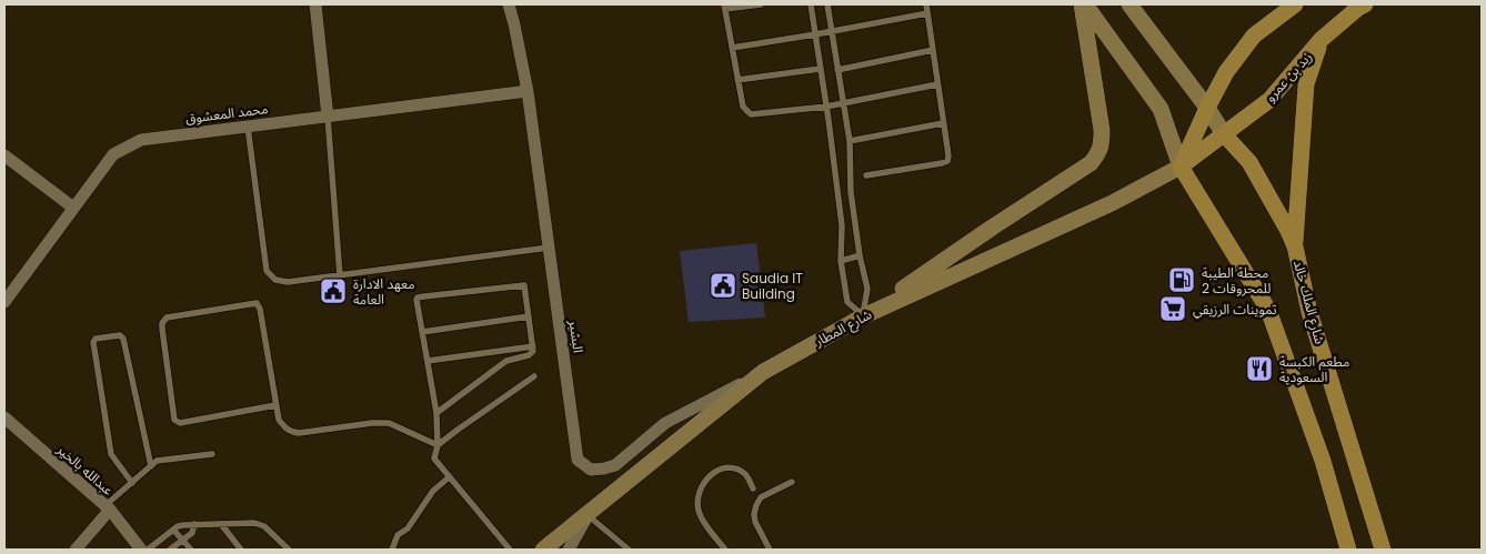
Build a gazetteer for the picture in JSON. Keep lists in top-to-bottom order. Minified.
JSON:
{"streets":{"main road":["زيد بن عمرو","شارع الملك خالد","شارع المطار"],"street":["محمد المعشوق","البشير","عبدالله بالخير"]},"crossings":[["زيد بن عمرو","شارع الملك خالد"],["زيد بن عمرو","شارع المطار"],["محمد المعشوق","البشير"],["شارع المطار","البشير"]],"places":{"fuel station":["محطة الطيبة 2 للمحروقات"],"public building":["Saudia IT Building","معهد الادارة العامة"],"supermarket":["تموينات الرزيقي"],"restaurant":["مطعم الكبسة السعودية"]}}
